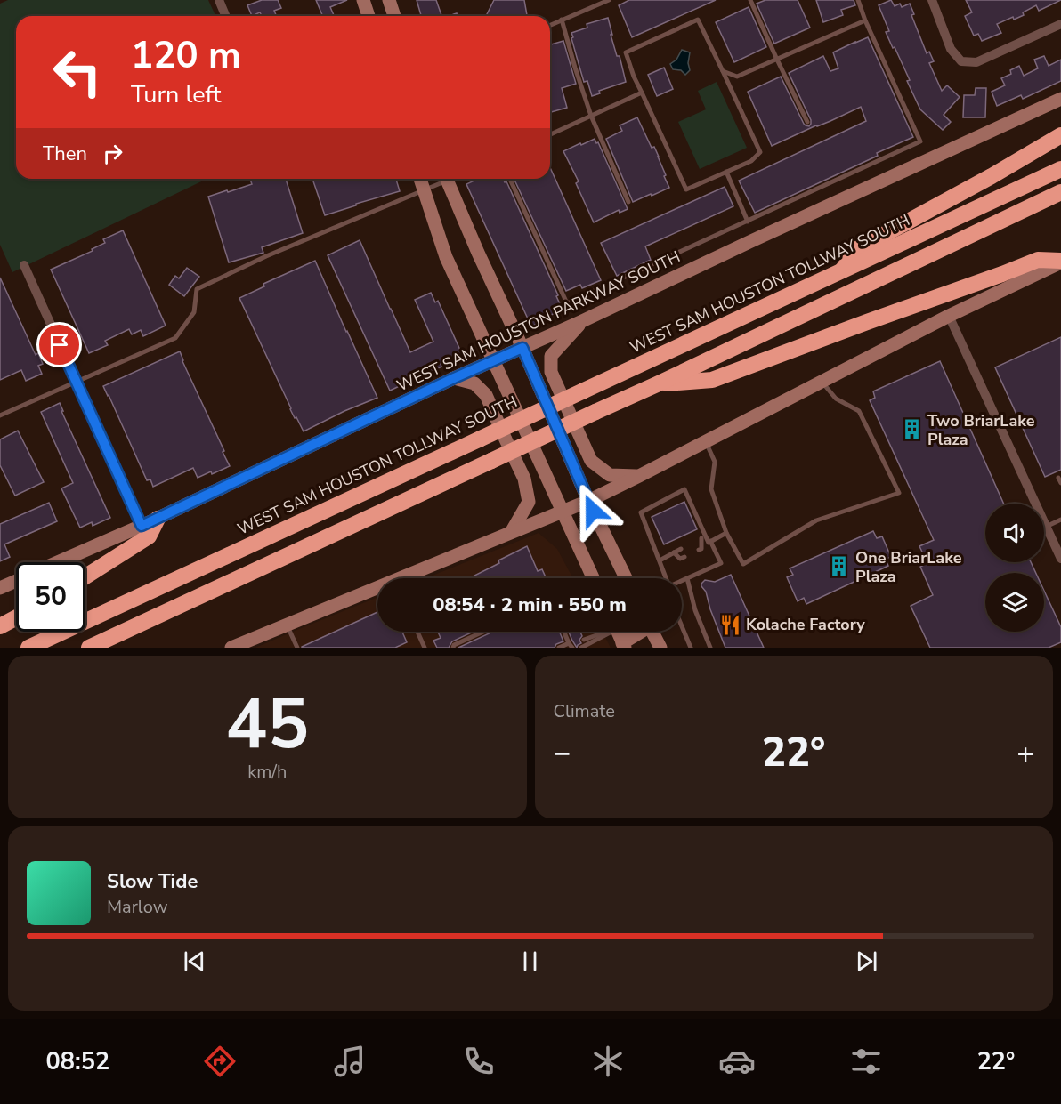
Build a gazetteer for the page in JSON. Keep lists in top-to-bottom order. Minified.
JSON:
{"streets":{"highway":["WEST SAM HOUSTON TOLLWAY SOUTH"],"main road":["WEST SAM HOUSTON PARKWAY SOUTH"]},"places":{"building":["Two BriarLake Plaza","One BriarLake Plaza"],"restaurant":["Kolache Factory"]},"page":{"turn":["120 m","Turn left"],"then":"Then","limit":"50","trip":"08:54 · 2 min · 550 m","tile":[["45","km/h"],"Climate"],"heat":["−","22°","+"],"song":["Slow Tide","Marlow"],"tabs":["08:52","22°"]}}
